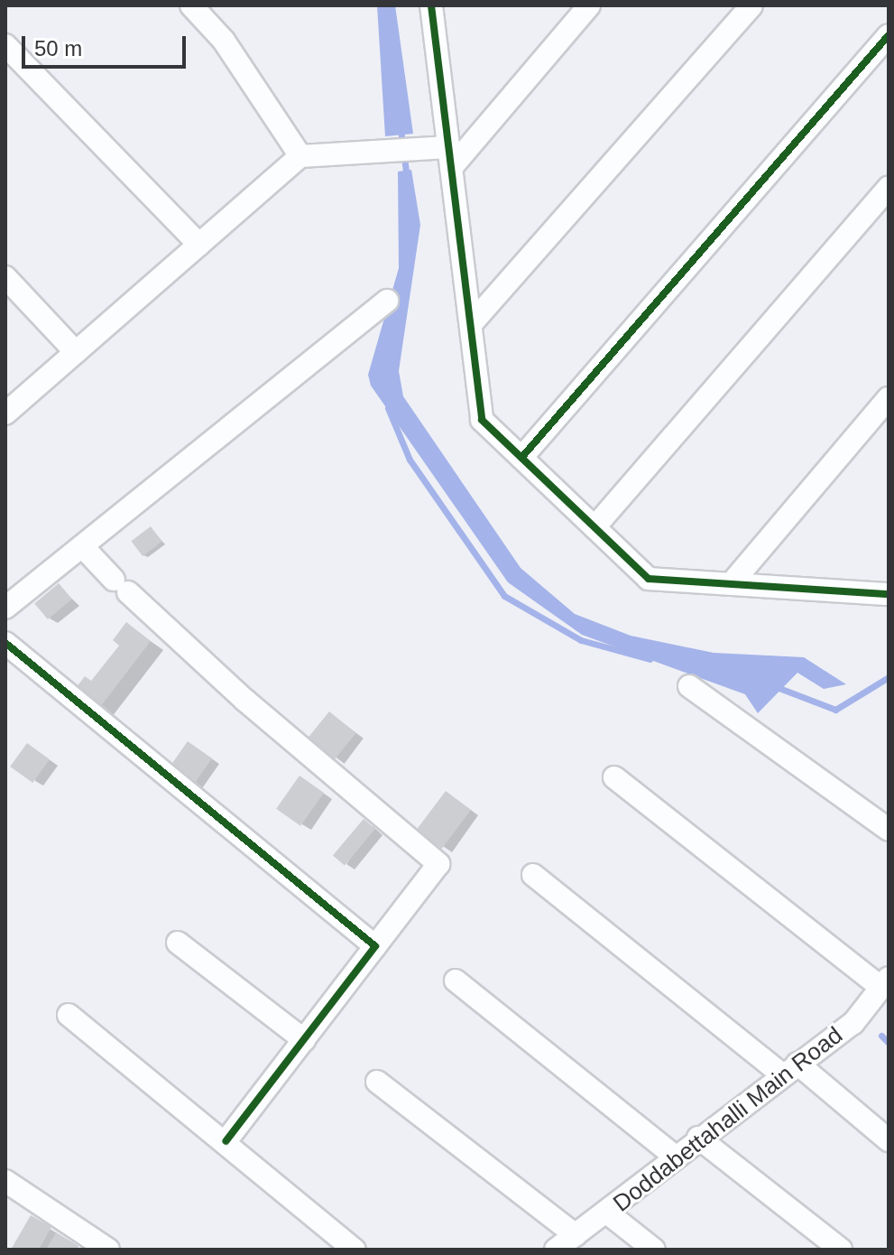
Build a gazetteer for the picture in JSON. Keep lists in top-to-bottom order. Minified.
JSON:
{"streets":{"street":["Doddabettahalli Main Road"]},"scale_bar":"50 m"}
